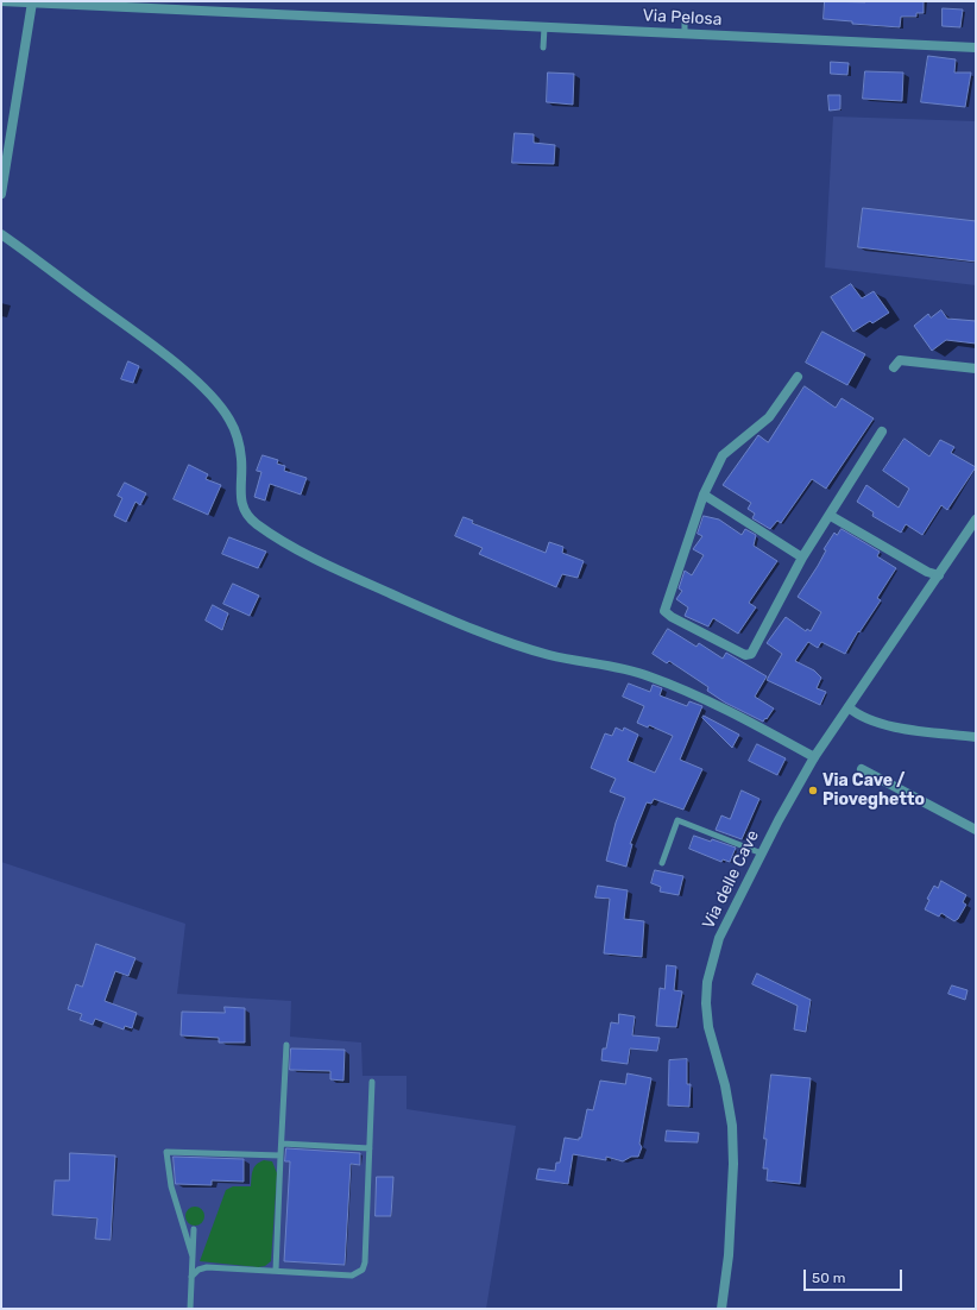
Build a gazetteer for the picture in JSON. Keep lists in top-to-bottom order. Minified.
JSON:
{"streets":{"street":["Via Pelosa","Via delle Cave"]},"places":["Via Cave / Pioveghetto"],"scale_bar":"50 m"}
